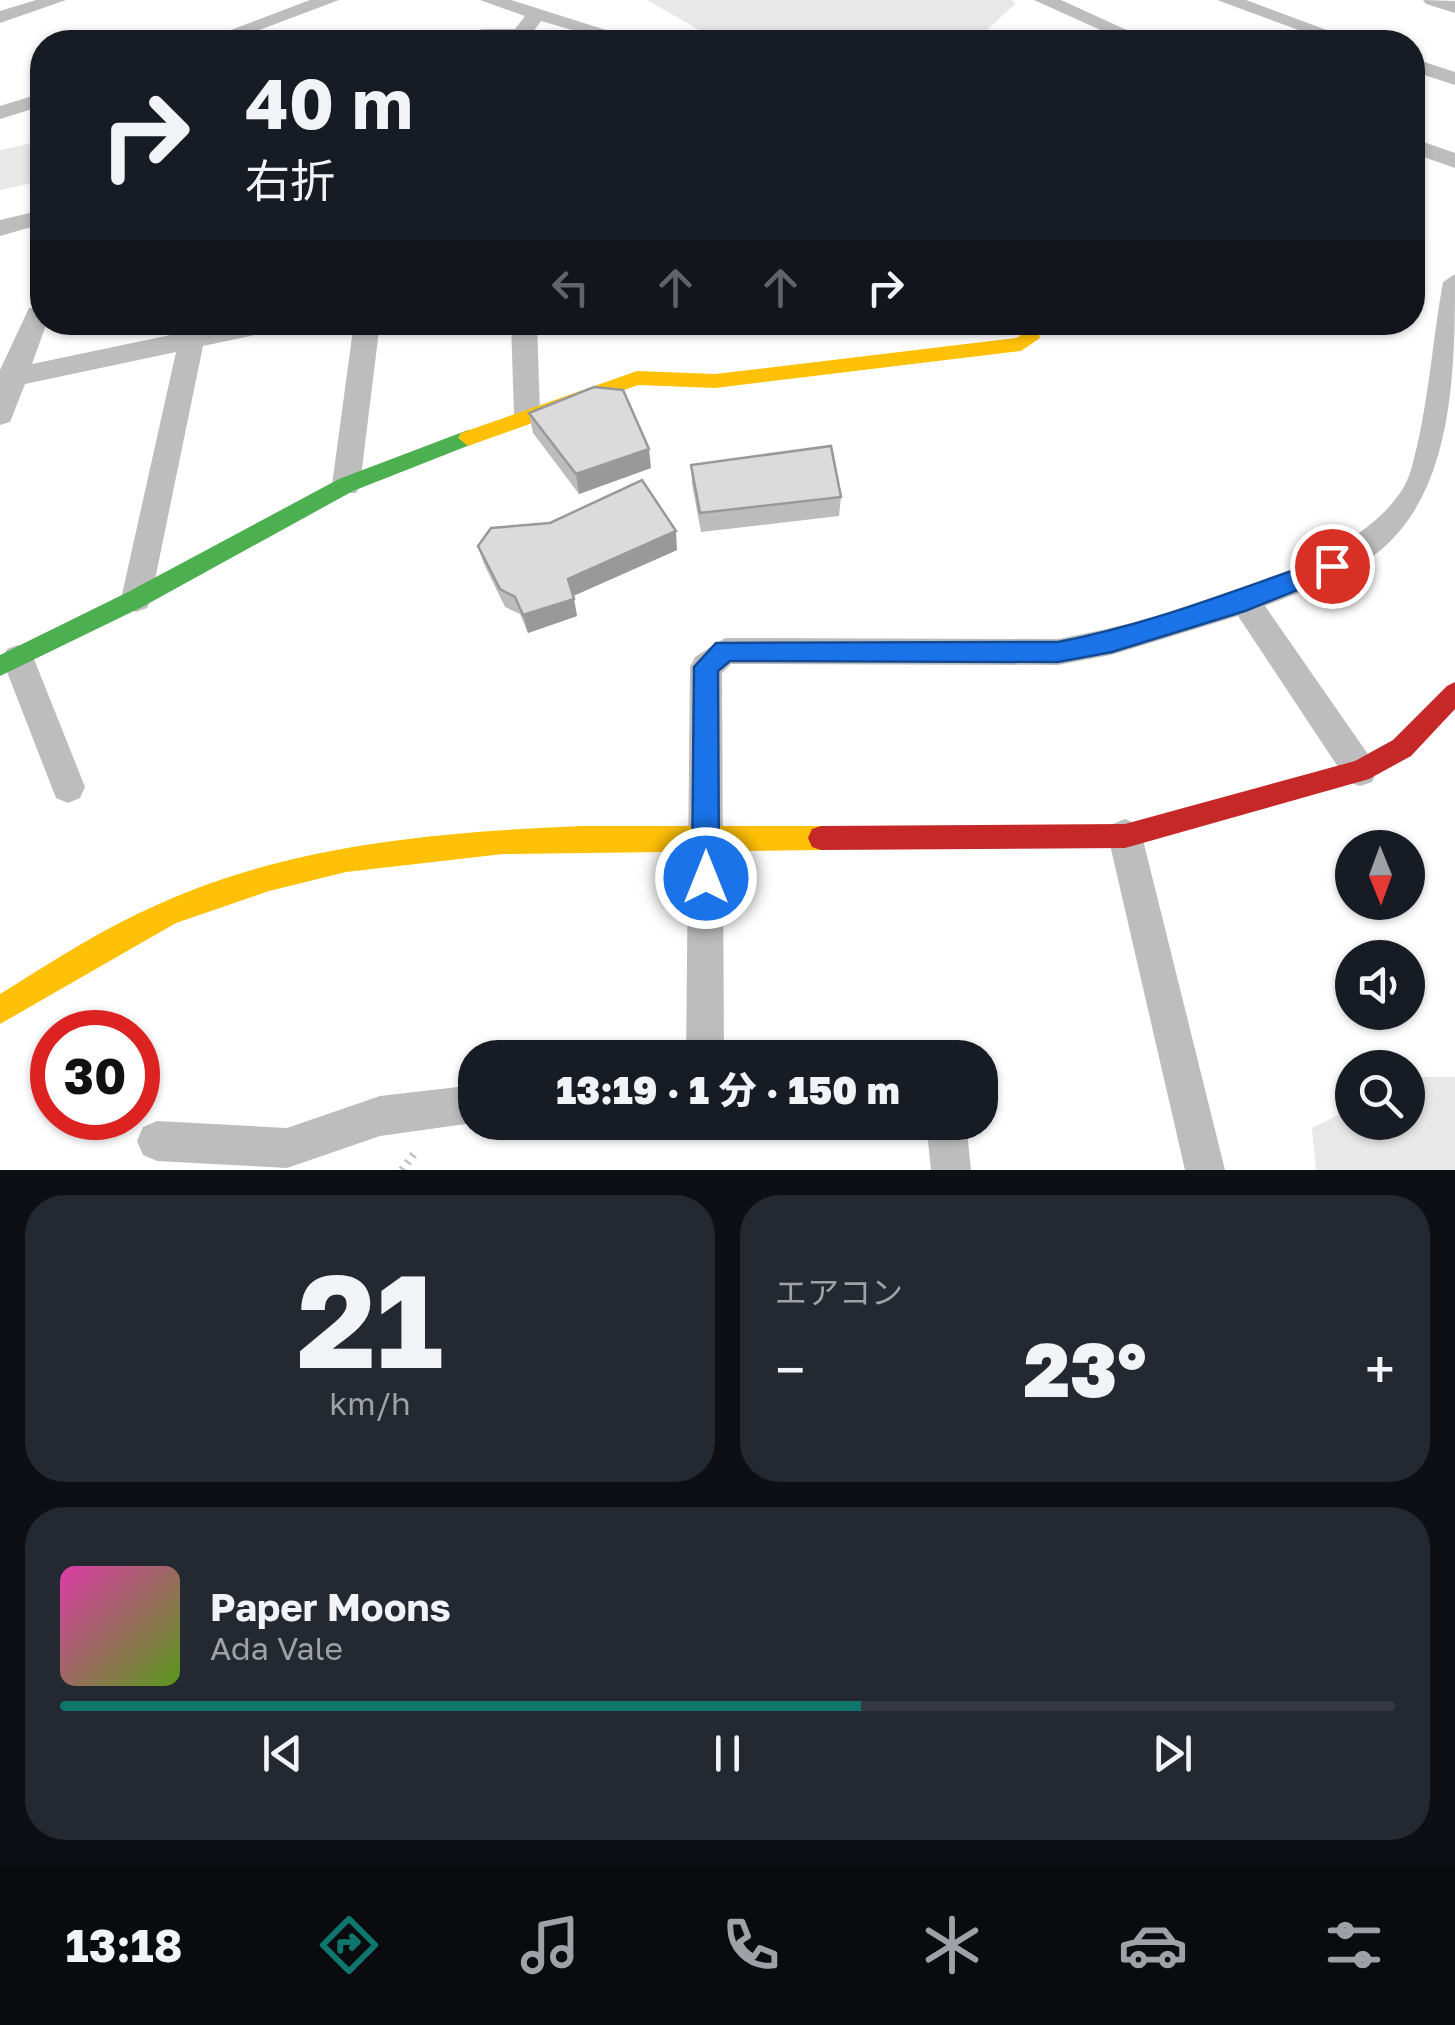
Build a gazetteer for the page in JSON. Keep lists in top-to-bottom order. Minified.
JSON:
{"north":"bottom","page":{"turn":["40 m","右折"],"limit":"30","trip":"13:19 · 1 分 · 150 m","tile":[["21","km/h"],"エアコン"],"heat":["−","23°","+"],"song":["Paper Moons","Ada Vale"],"tabs":"13:18"}}
